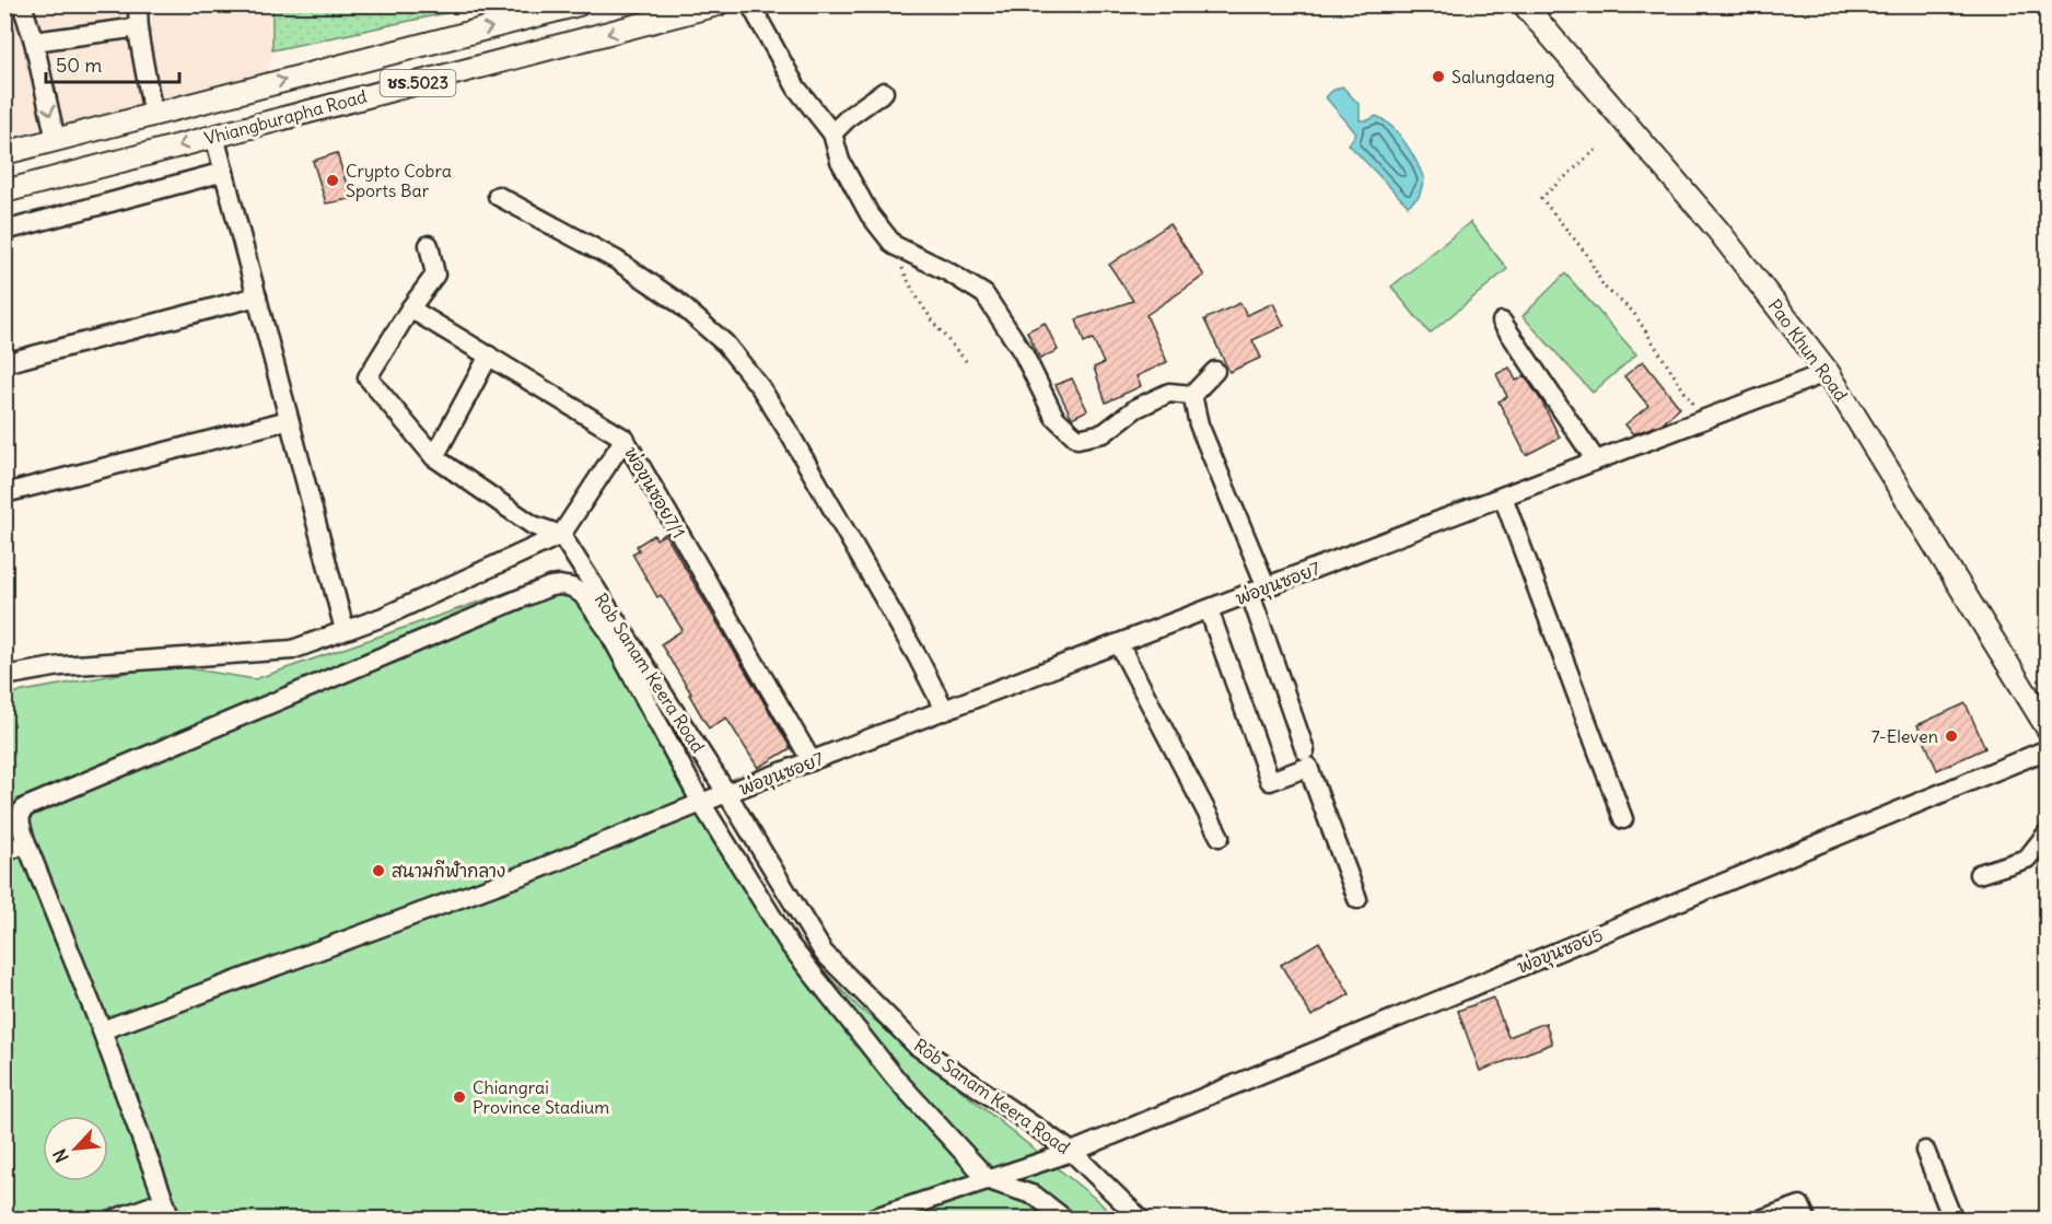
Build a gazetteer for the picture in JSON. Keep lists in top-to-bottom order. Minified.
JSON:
{"streets":{"main road":["ชร.5023","Vhiangburapha Road","Pao Khun Road"],"street":["พ่อขุนซอย7/1","พ่อขุนซอย7","Rob Sanam Keera Road","พ่อขุนซอย5"]},"crossings":[["Pao Khun Road","พ่อขุนซอย7"],["พ่อขุนซอย7/1","พ่อขุนซอย7"],["พ่อขุนซอย7","Rob Sanam Keera Road"],["Rob Sanam Keera Road","พ่อขุนซอย5"]],"places":["Salungdaeng","Crypto Cobra Sports Bar","7-Eleven","สนามกีฬากลาง","Chiangrai Province Stadium"],"scale_bar":"50 m","north":"bottom left"}
